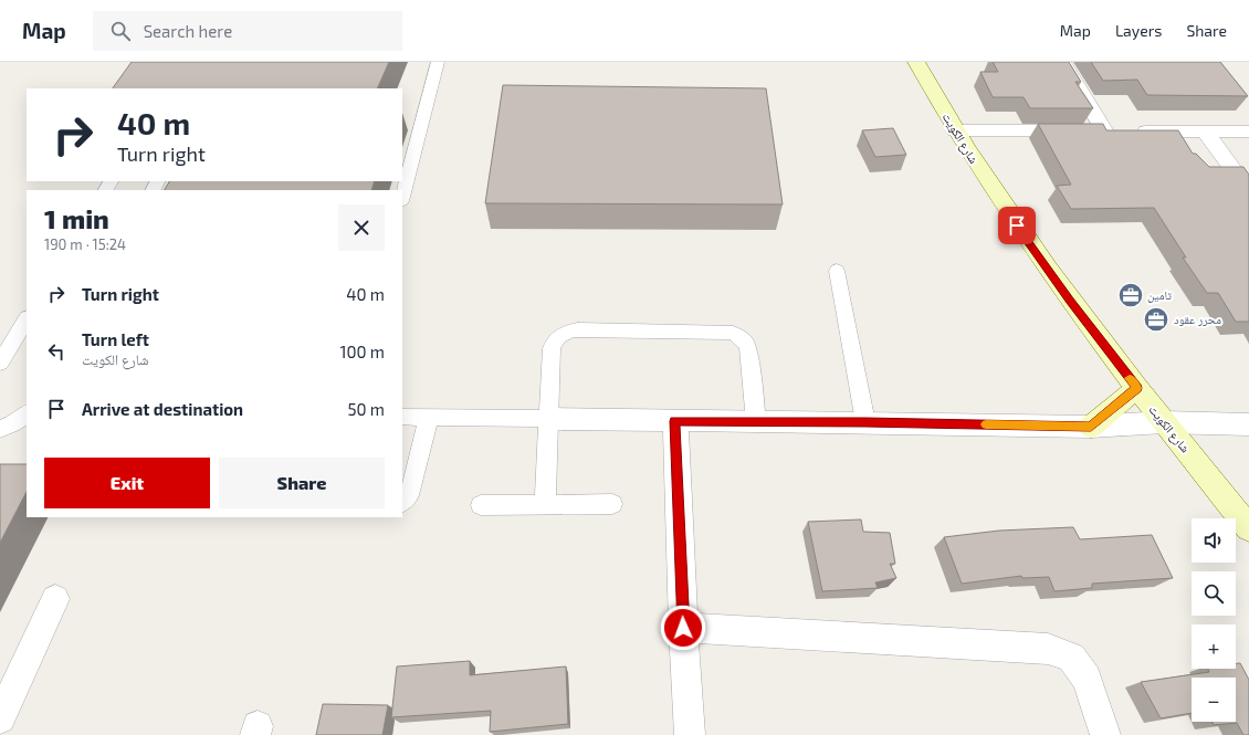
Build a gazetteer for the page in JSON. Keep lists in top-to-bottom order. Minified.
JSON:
{"streets":{"main road":["شارع الكويت"]},"places":{"office":["تامين","محرر عقود"]},"page":{"header":"Map","search":"Search here","nav":["Map","Layers","Share"],"turn":["40 m","Turn right"],"heading":["1 min","190 m · 15:24"],"list":[{"name":"Turn right","value":"40 m"},{"name":"Turn left","note":"شارع الكويت","value":"100 m"},{"name":"Arrive at destination","value":"50 m"}],"buttons":["Exit","Share"],"map_buttons":["+","−"]}}
